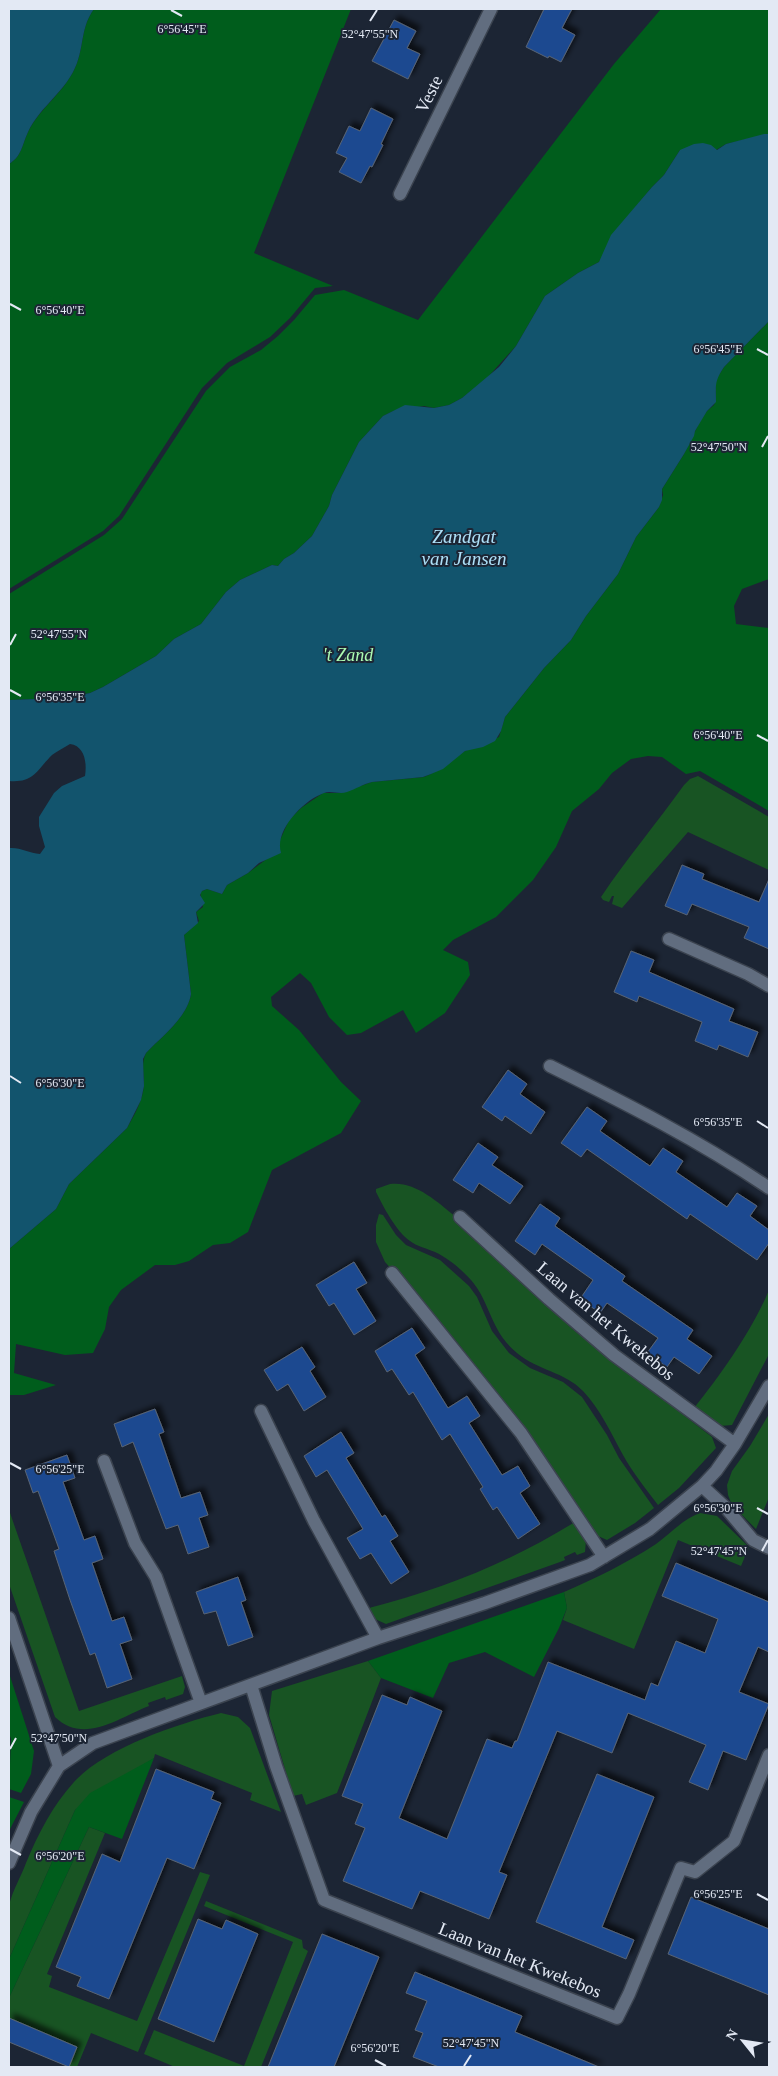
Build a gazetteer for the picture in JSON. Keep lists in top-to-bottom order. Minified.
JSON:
{"streets":{"street":["Veste","Laan van het Kwekebos"]},"water":["Zandgat van Jansen"],"parks":["'t Zand"],"north":"top left","coordinates":["6°56'45\"E","52°47'55\"N","6°56'40\"E","52°47'50\"N","6°56'35\"E","6°56'30\"E","6°56'25\"E","52°47'45\"N","6°56'20\"E"]}
